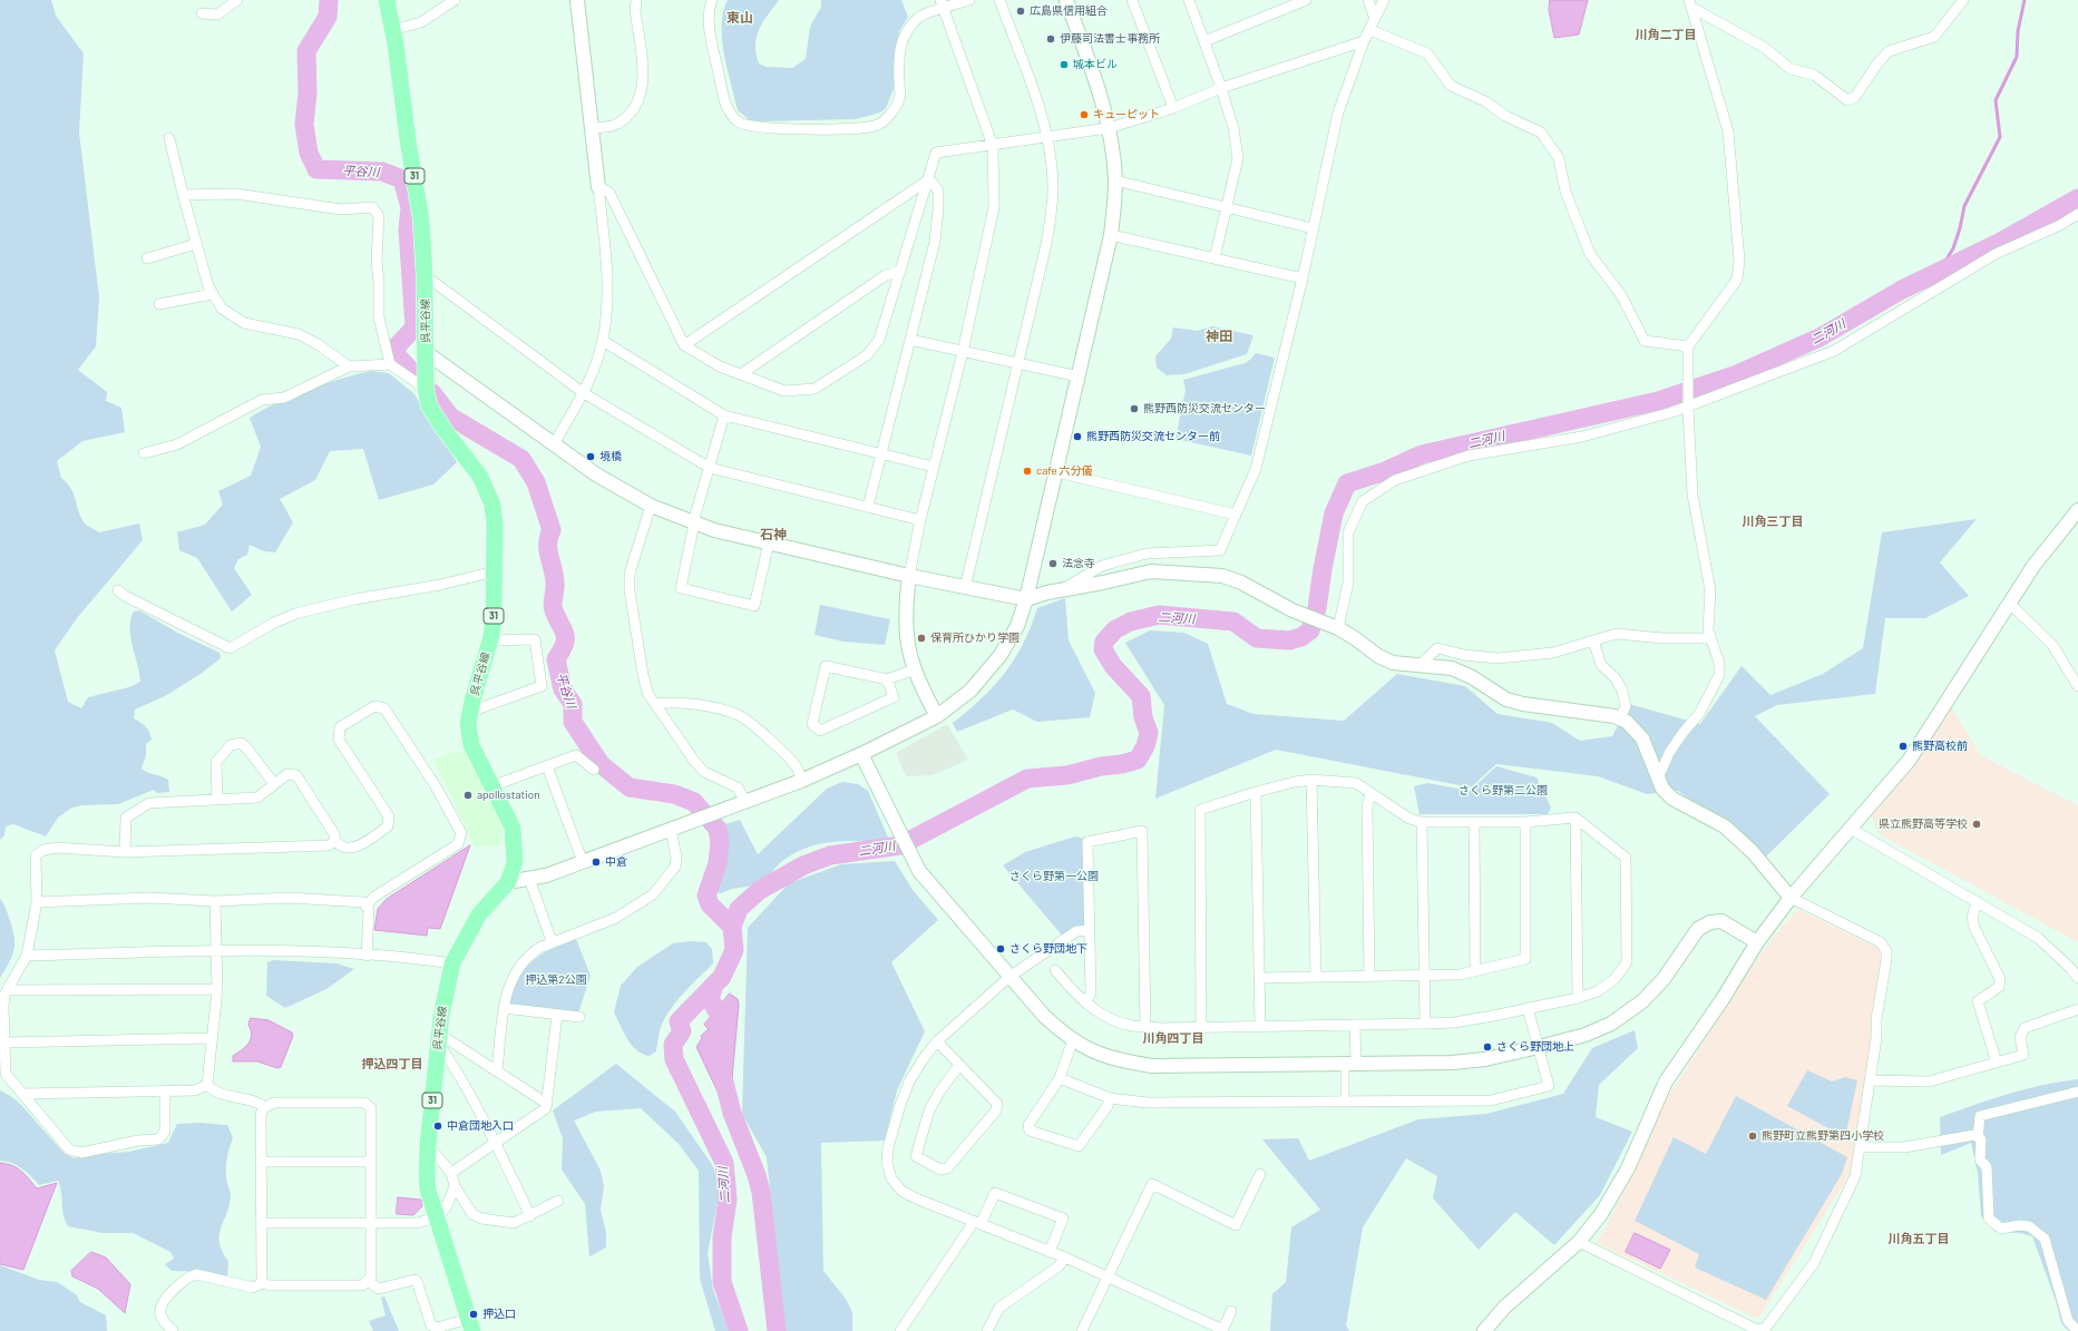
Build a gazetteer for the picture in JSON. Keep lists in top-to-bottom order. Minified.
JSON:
{"streets":{"main road":["31","呉平谷線"]},"districts":["東山","川角二丁目","神田","川角三丁目","石神","川角四丁目","押込四丁目","川角五丁目"],"water":["平谷川","二河川"],"parks":["さくら野第二公園","さくら野第一公園","押込第2公園"],"places":["広島県信用組合","伊藤司法書士事務所","城本ビル","キューピット","熊野西防災交流センター","熊野西防災交流センター前","境橋","cafe 六分儀","法念寺","保育所ひかり学園","熊野高校前","apollostation","県立熊野高等学校","中倉","さくら野団地下","さくら野団地上","中倉団地入口","熊野町立熊野第四小学校","押込口"]}
